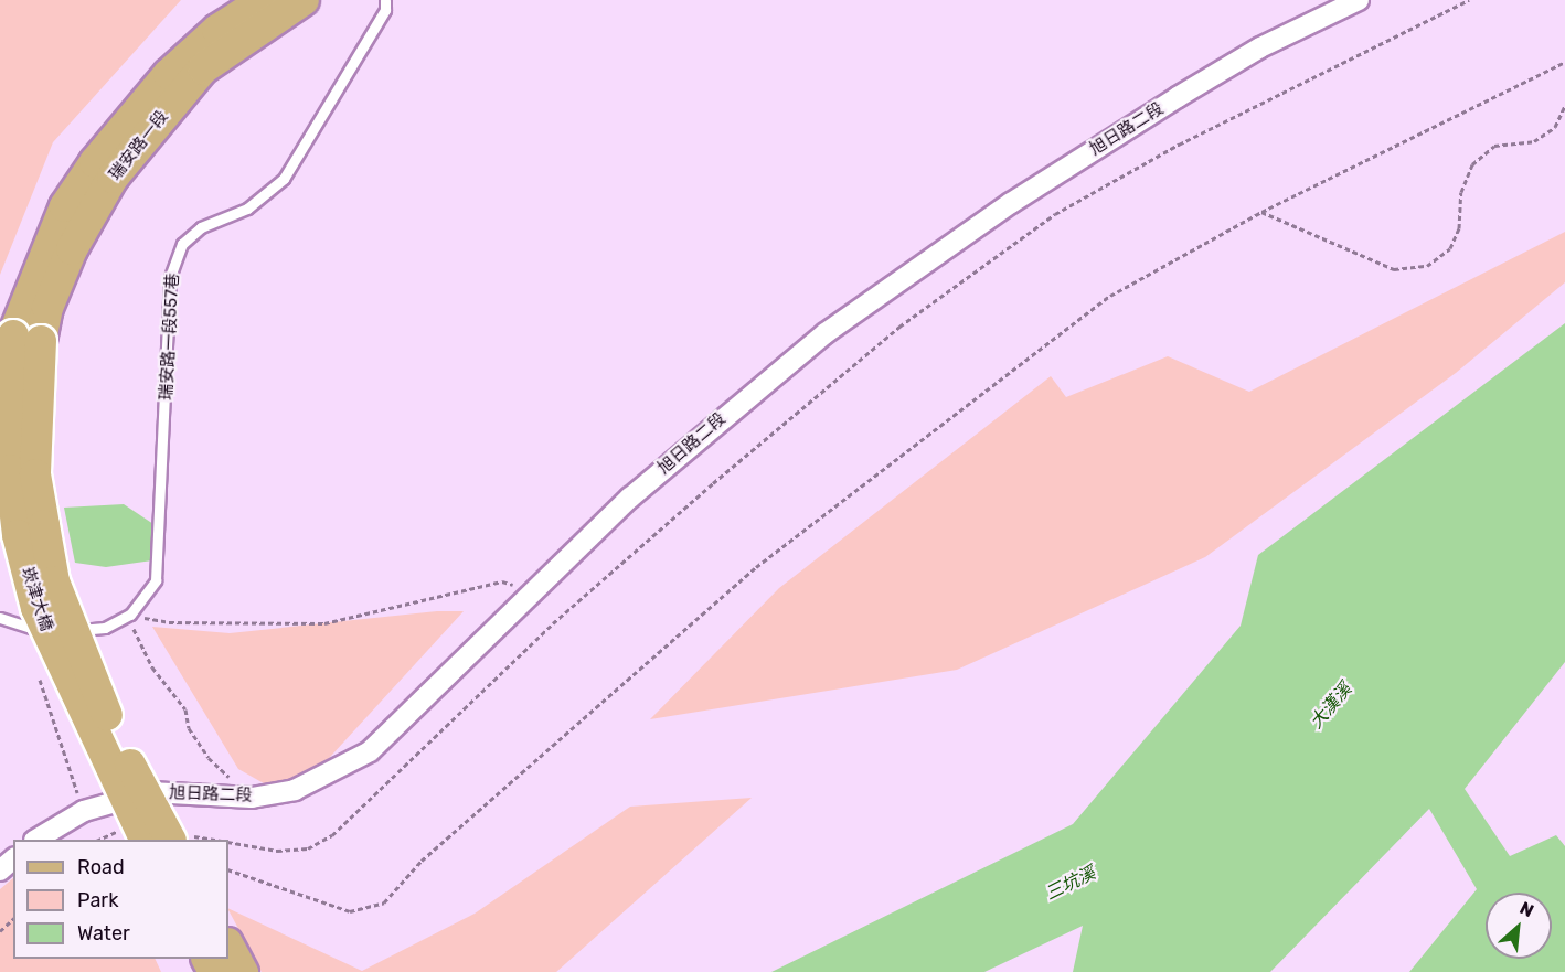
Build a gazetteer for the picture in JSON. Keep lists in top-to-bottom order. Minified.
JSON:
{"streets":{"main road":["瑞安路一段","崁津大橋"],"street":["旭日路二段"],"lane":["瑞安路一段557巷"]},"crossings":[["瑞安路一段","崁津大橋"]],"water":["大漢溪","三坑溪"],"legend":["Road","Park","Water"],"north":"top right"}
